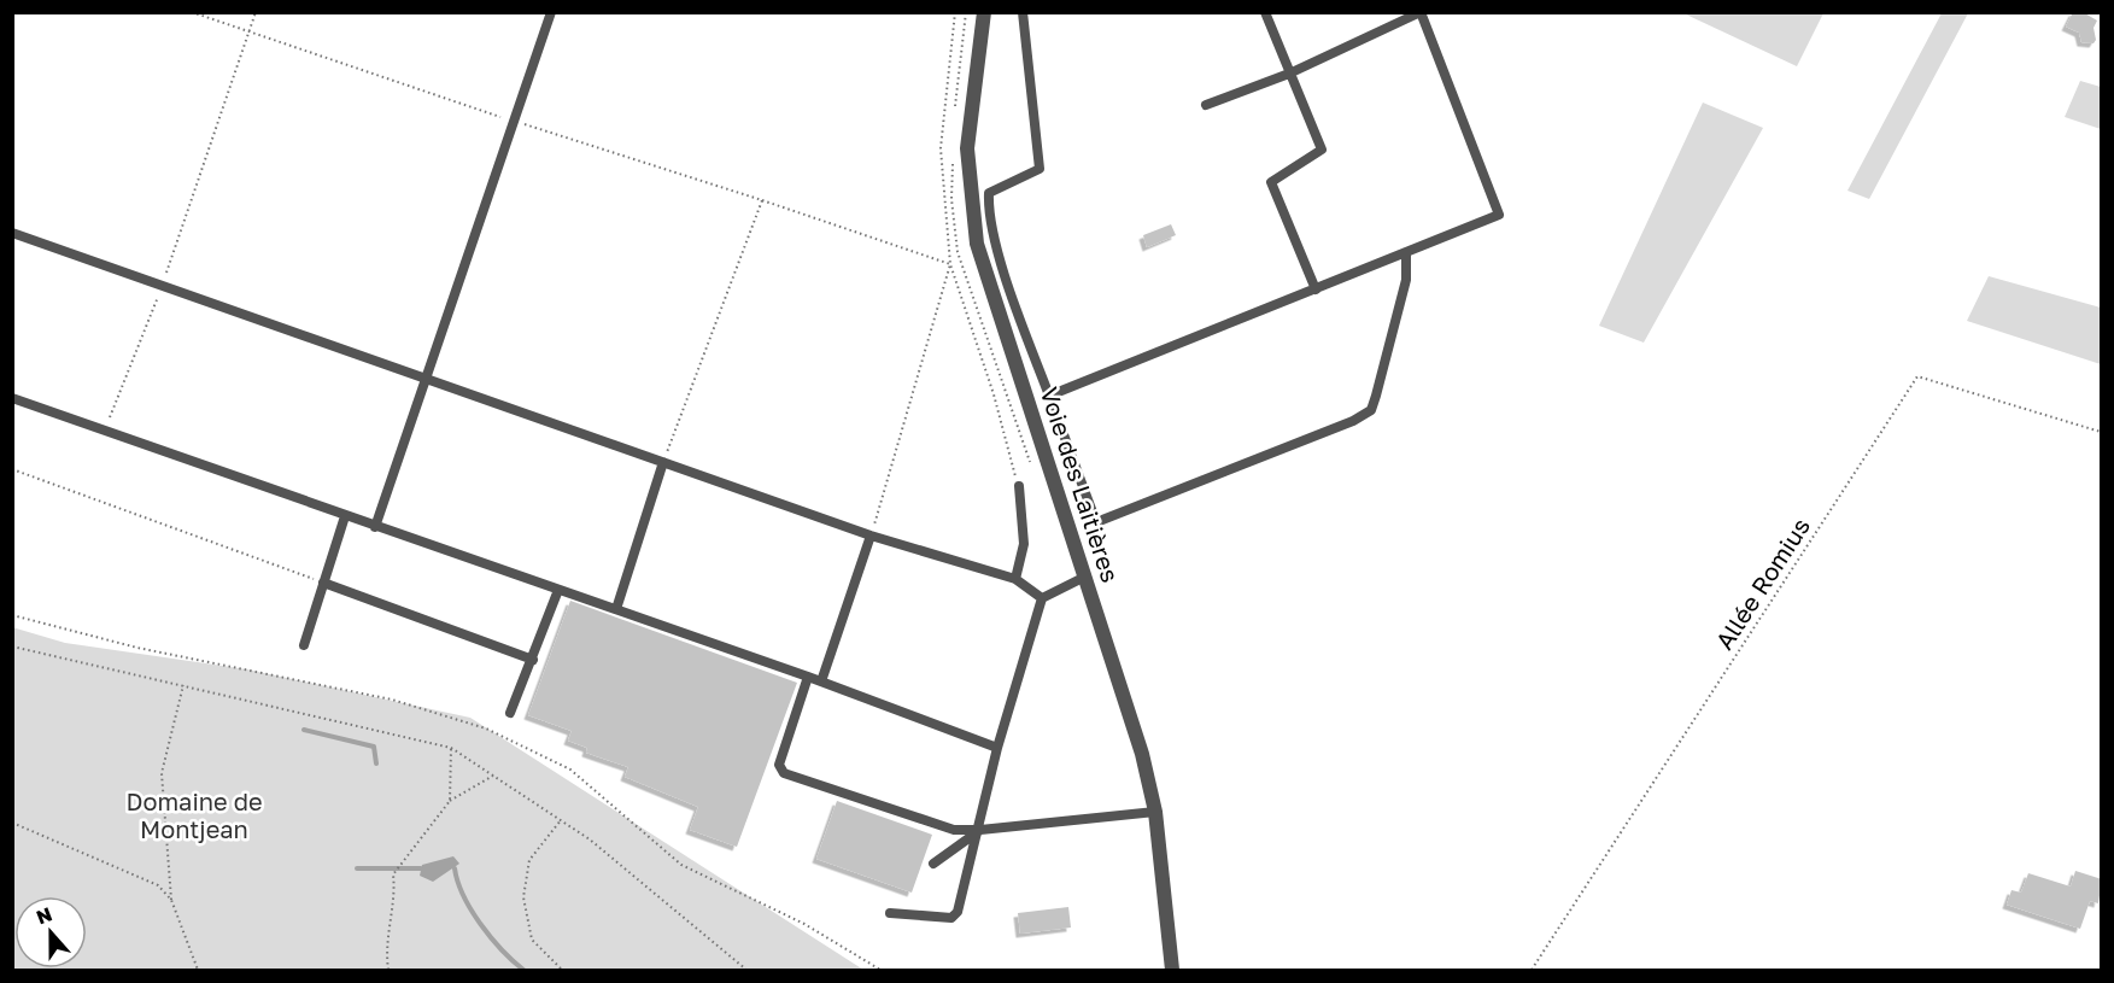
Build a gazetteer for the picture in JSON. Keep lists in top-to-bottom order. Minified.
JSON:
{"streets":{"street":["Voie des Laitières"],"path":["Allée Romius"]},"parks":["Domaine de Montjean"],"north":"top"}
